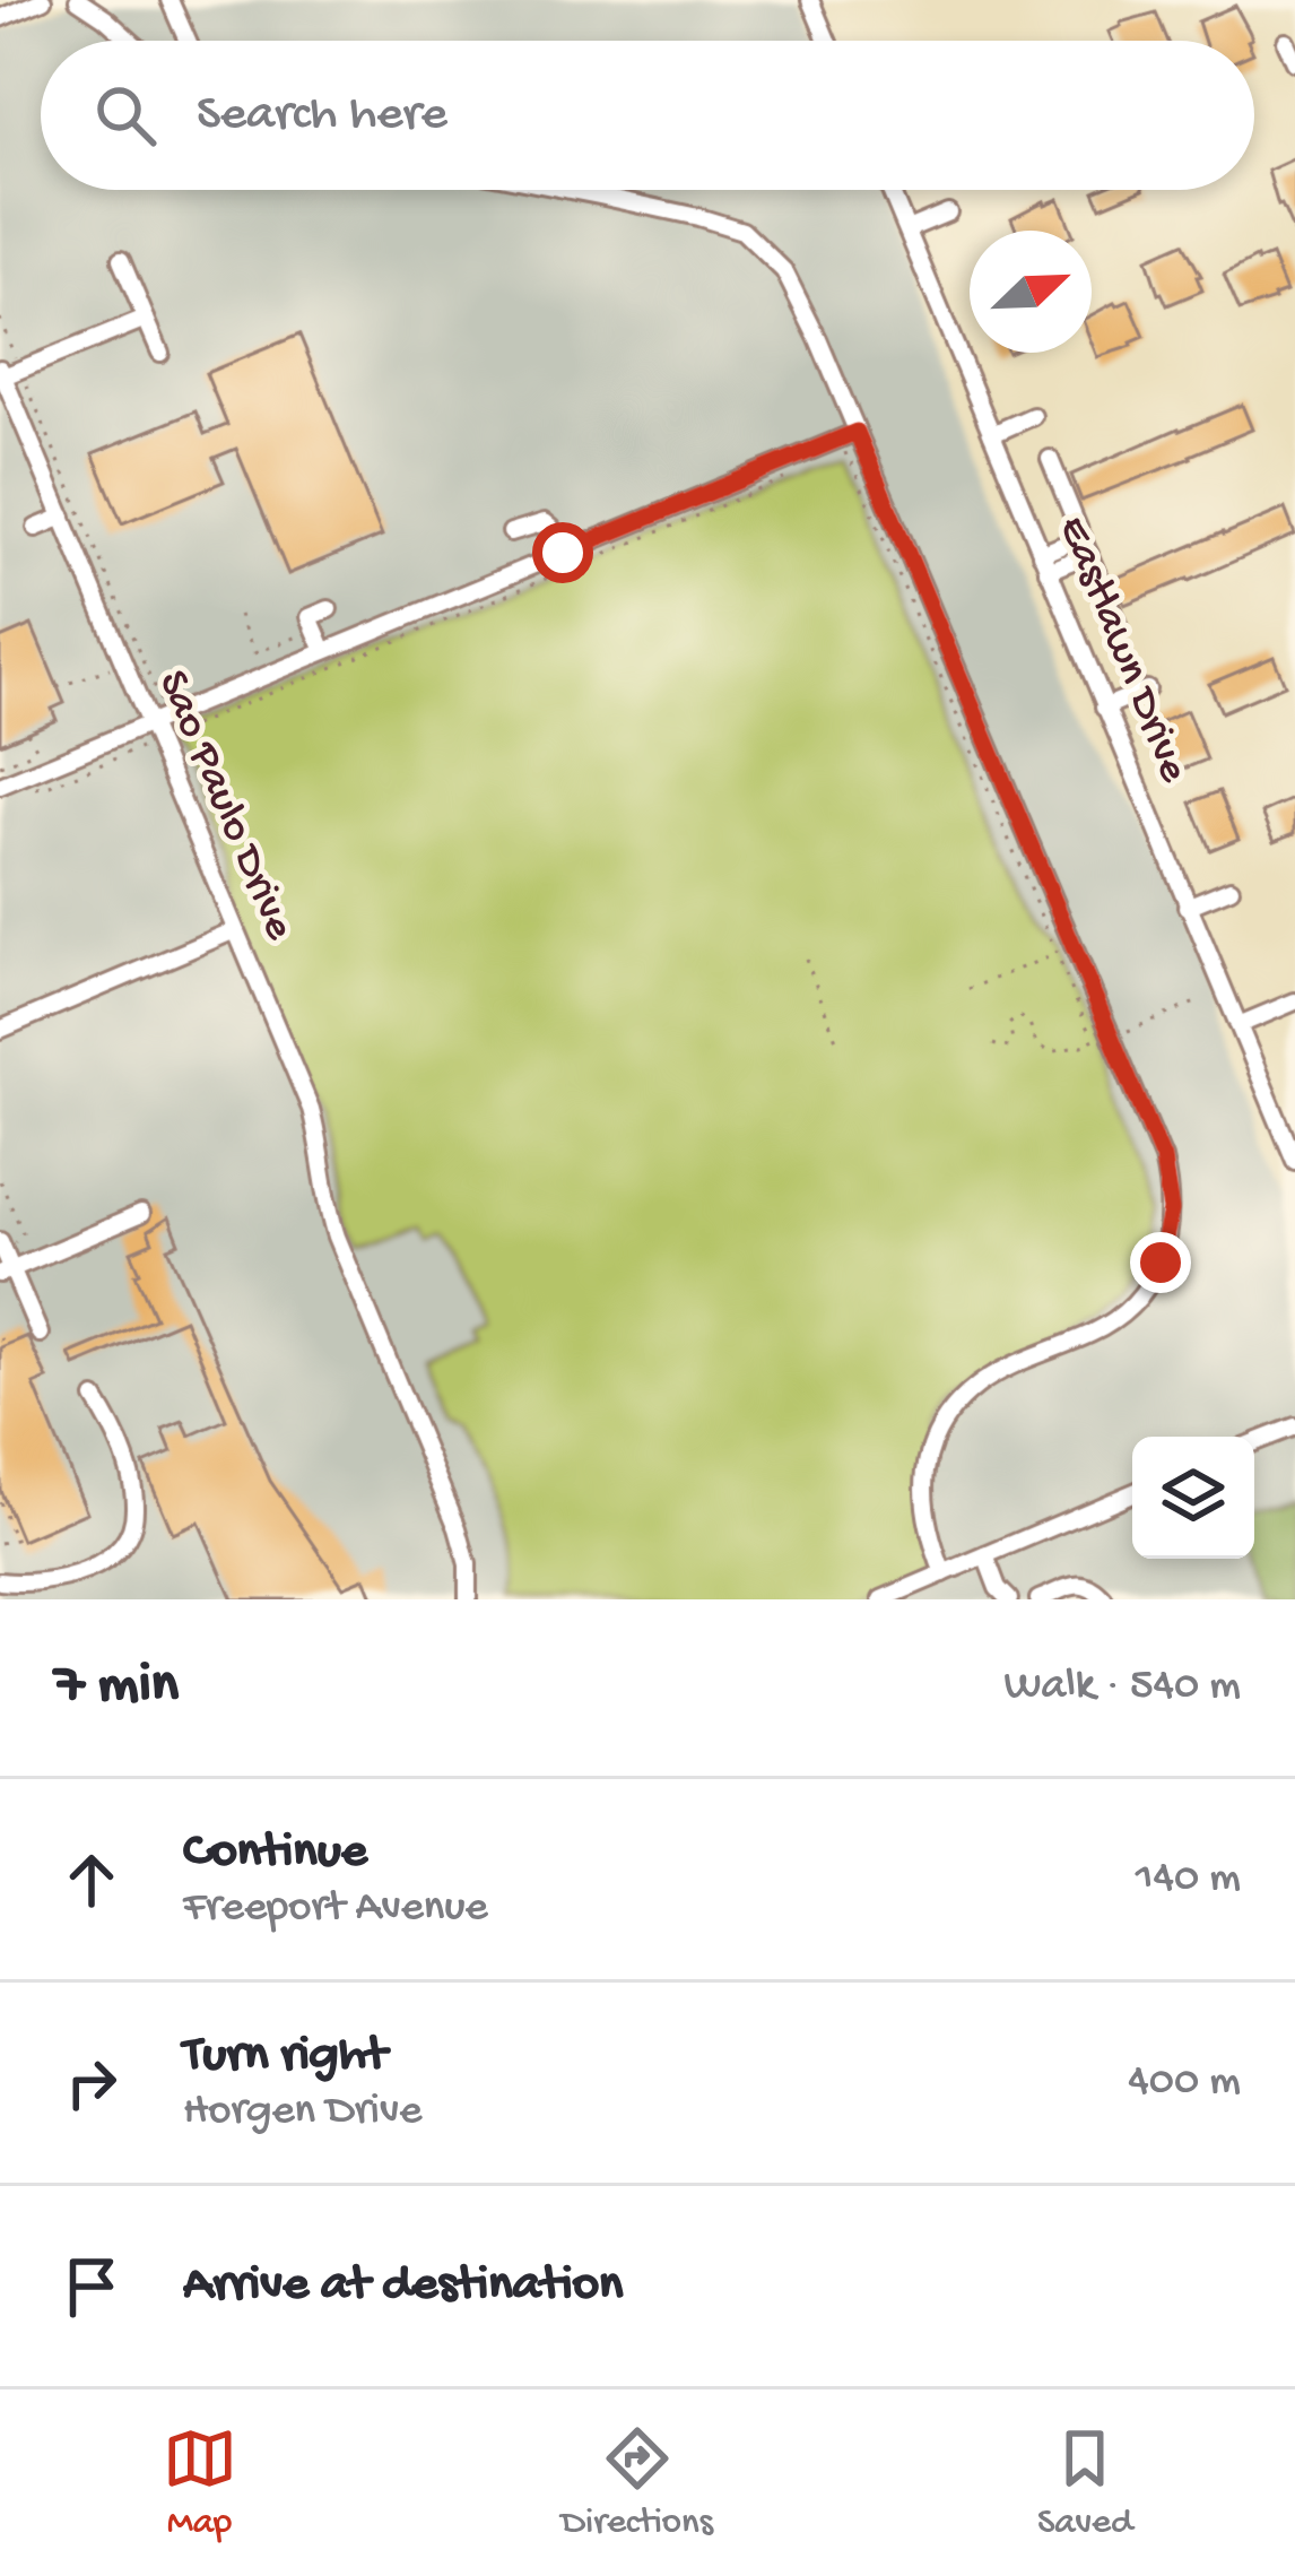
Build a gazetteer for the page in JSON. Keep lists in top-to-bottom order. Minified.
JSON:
{"streets":{"street":["Eastlawn Drive","Sao Paulo Drive"]},"north":"top right","page":{"search":"Search here","heading":["7 min","Walk · 540 m"],"list":[["Continue","Freeport Avenue","140 m"],["Turn right","Horgen Drive","400 m"],"Arrive at destination"],"nav":["Map","Directions","Saved"]}}
